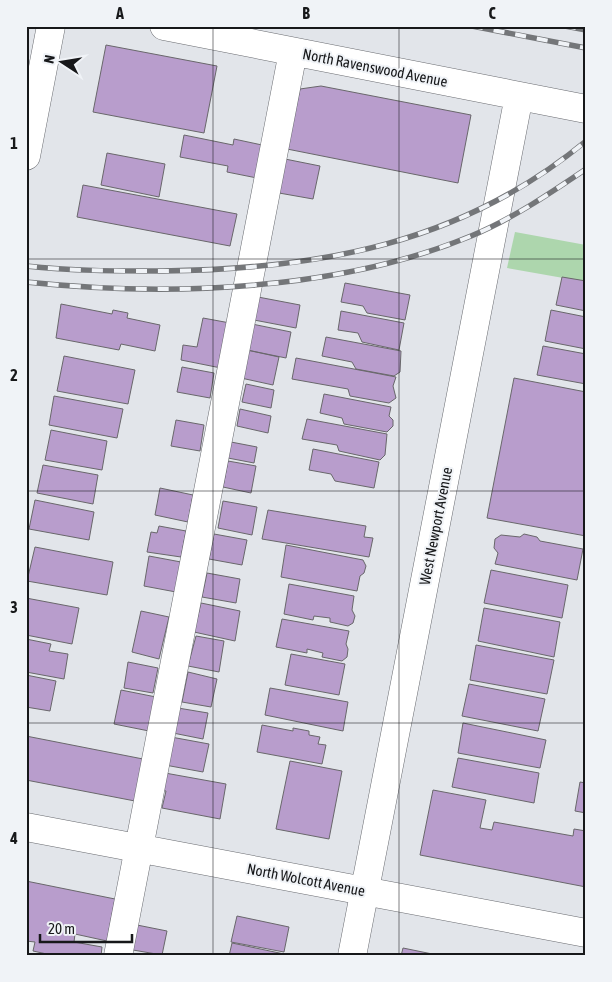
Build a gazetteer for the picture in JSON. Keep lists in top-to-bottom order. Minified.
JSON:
{"streets":{"street":["North Ravenswood Avenue","West Newport Avenue","North Wolcott Avenue"]},"crossings":[["North Ravenswood Avenue","West Newport Avenue"],["West Newport Avenue","North Wolcott Avenue"]],"scale_bar":"20 m","north":"left","grid":{"columns":["A","B","C"],"rows":["1","2","3","4"]}}
